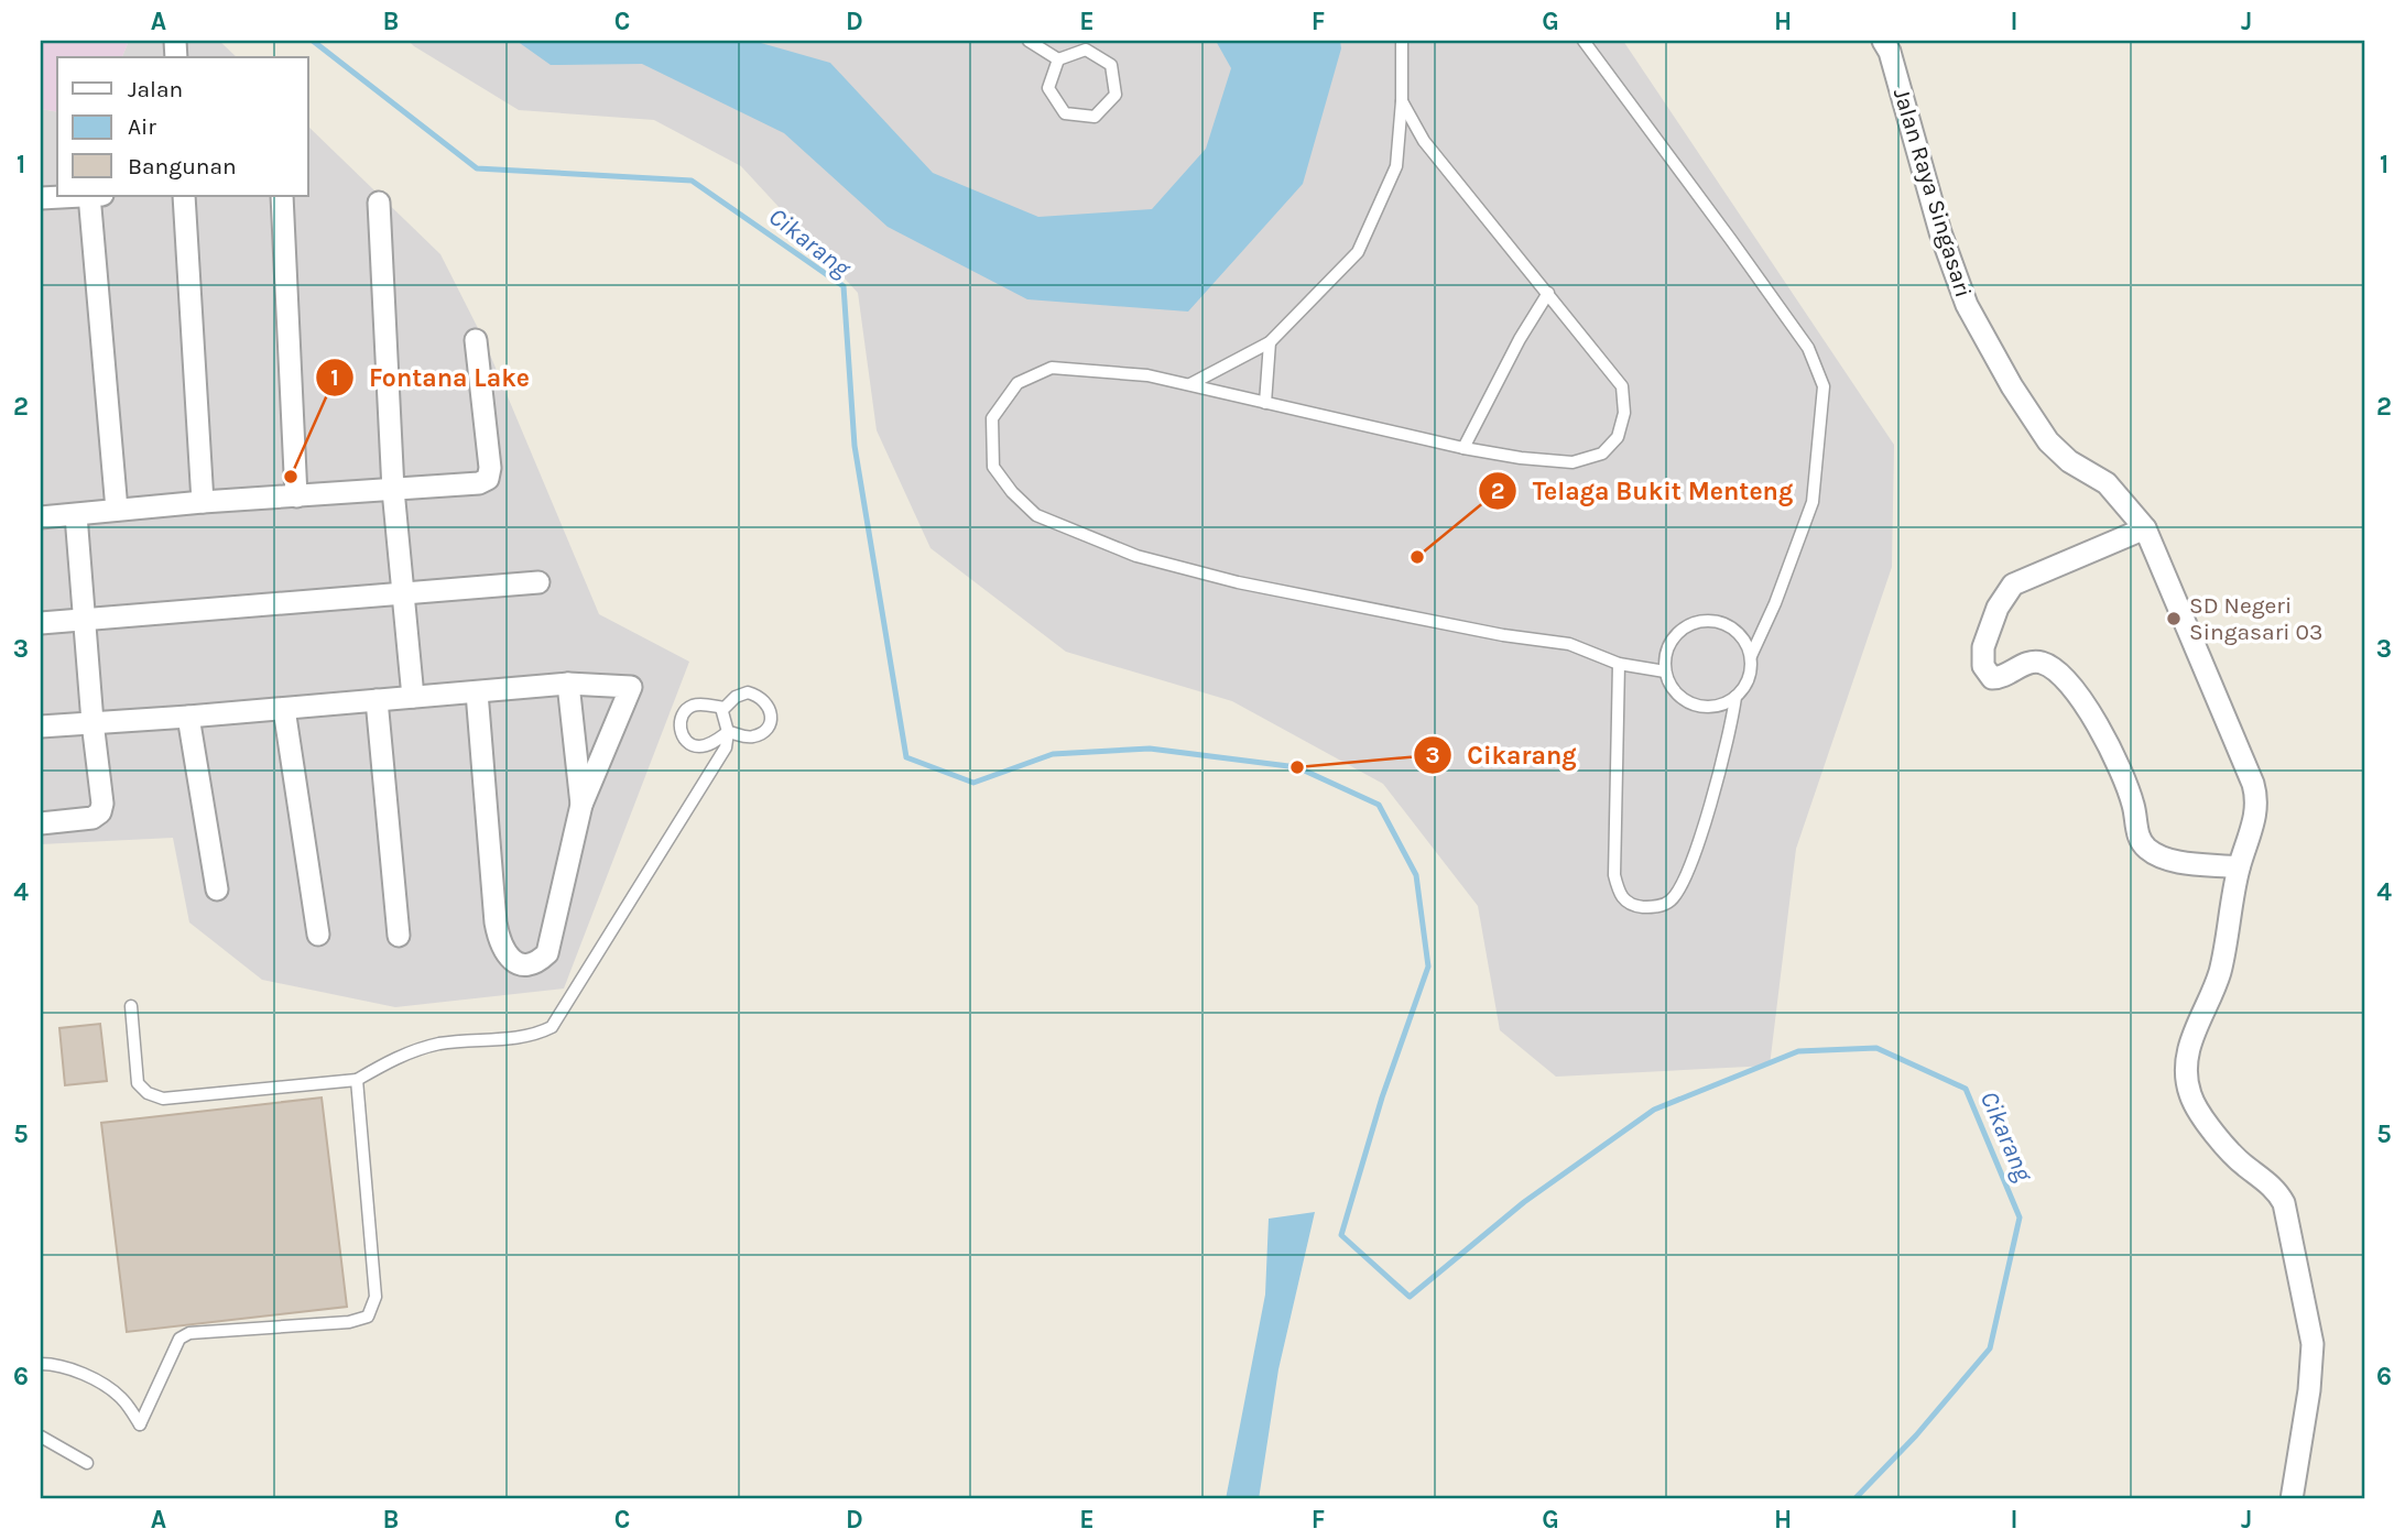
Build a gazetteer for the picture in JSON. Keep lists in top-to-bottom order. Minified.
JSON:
{"streets":{"street":["Jalan Raya Singasari"]},"water":["Cikarang"],"places":["Fontana Lake","Telaga Bukit Menteng","SD Negeri Singasari 03","Cikarang"],"legend":["Jalan","Air","Bangunan"],"grid":{"columns":["A","B","C","D","E","F","G","H","I","J"],"rows":["1","2","3","4","5","6"]}}
